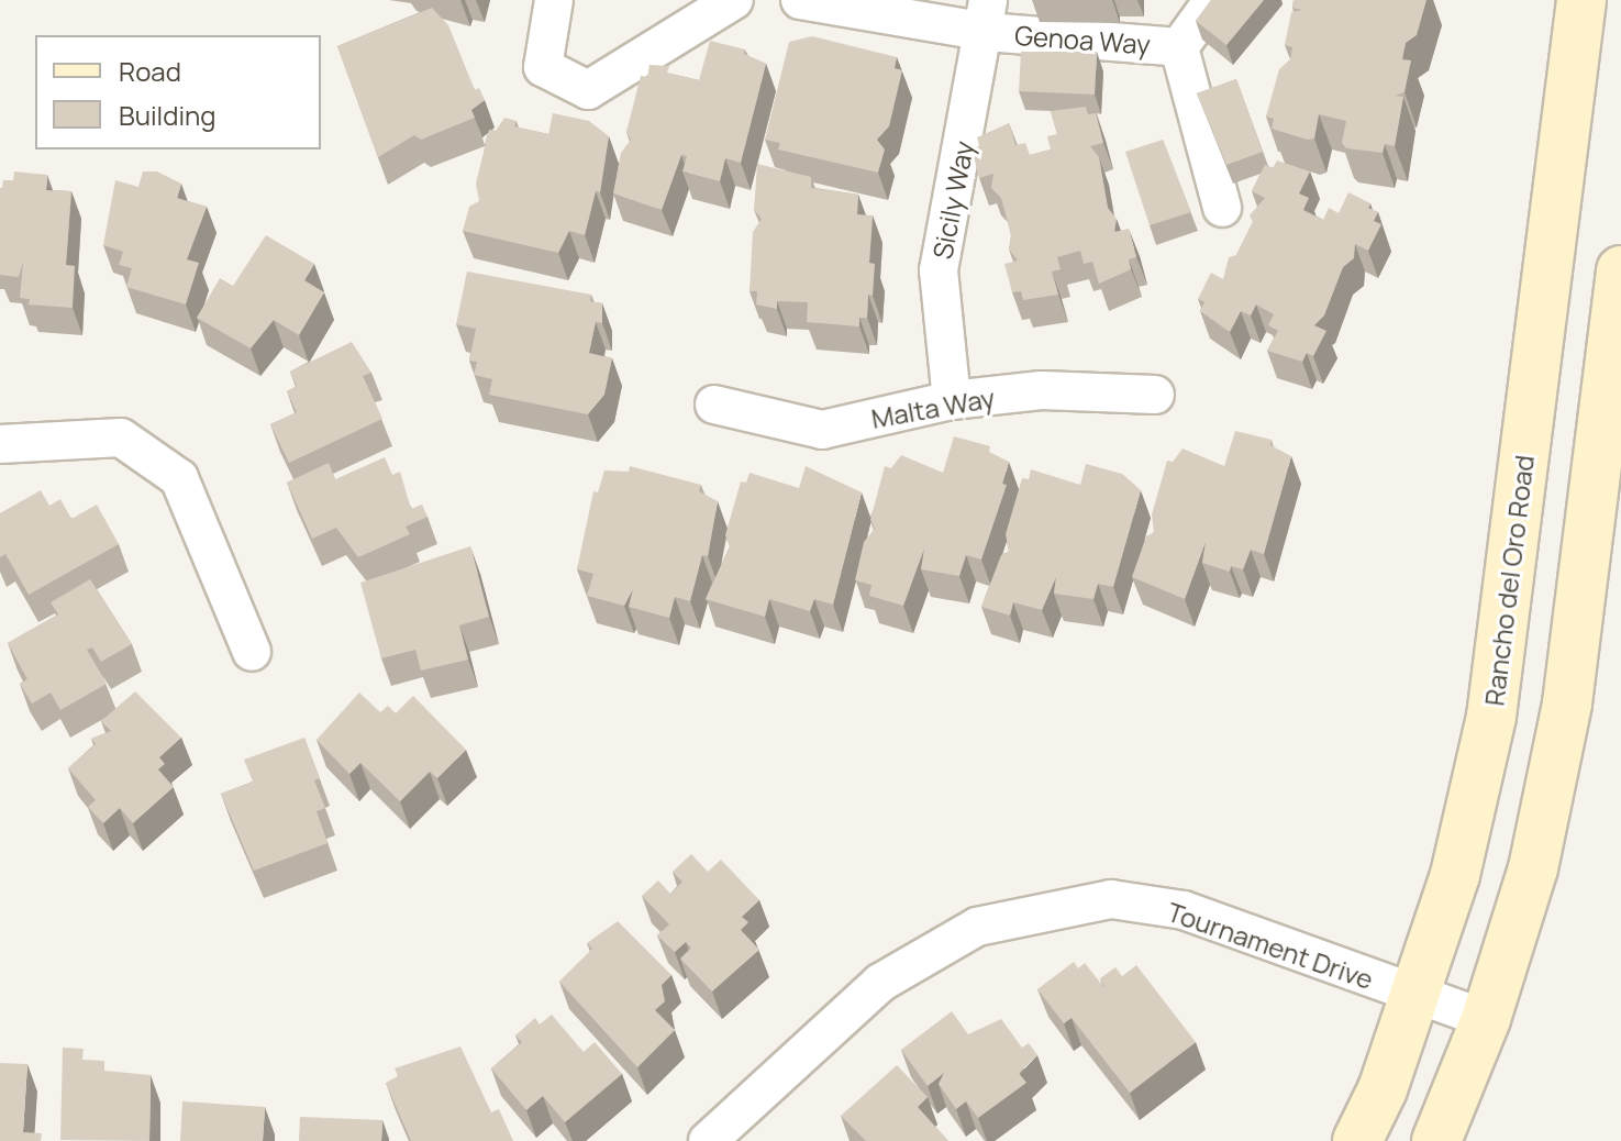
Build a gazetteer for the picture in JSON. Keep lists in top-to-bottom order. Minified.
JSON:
{"streets":{"main road":["Rancho del Oro Road"],"street":["Genoa Way","Sicily Way","Malta Way","Tournament Drive"]},"crossings":[["Genoa Way","Sicily Way"],["Sicily Way","Malta Way"],["Rancho del Oro Road","Tournament Drive"]],"legend":["Road","Building"]}
